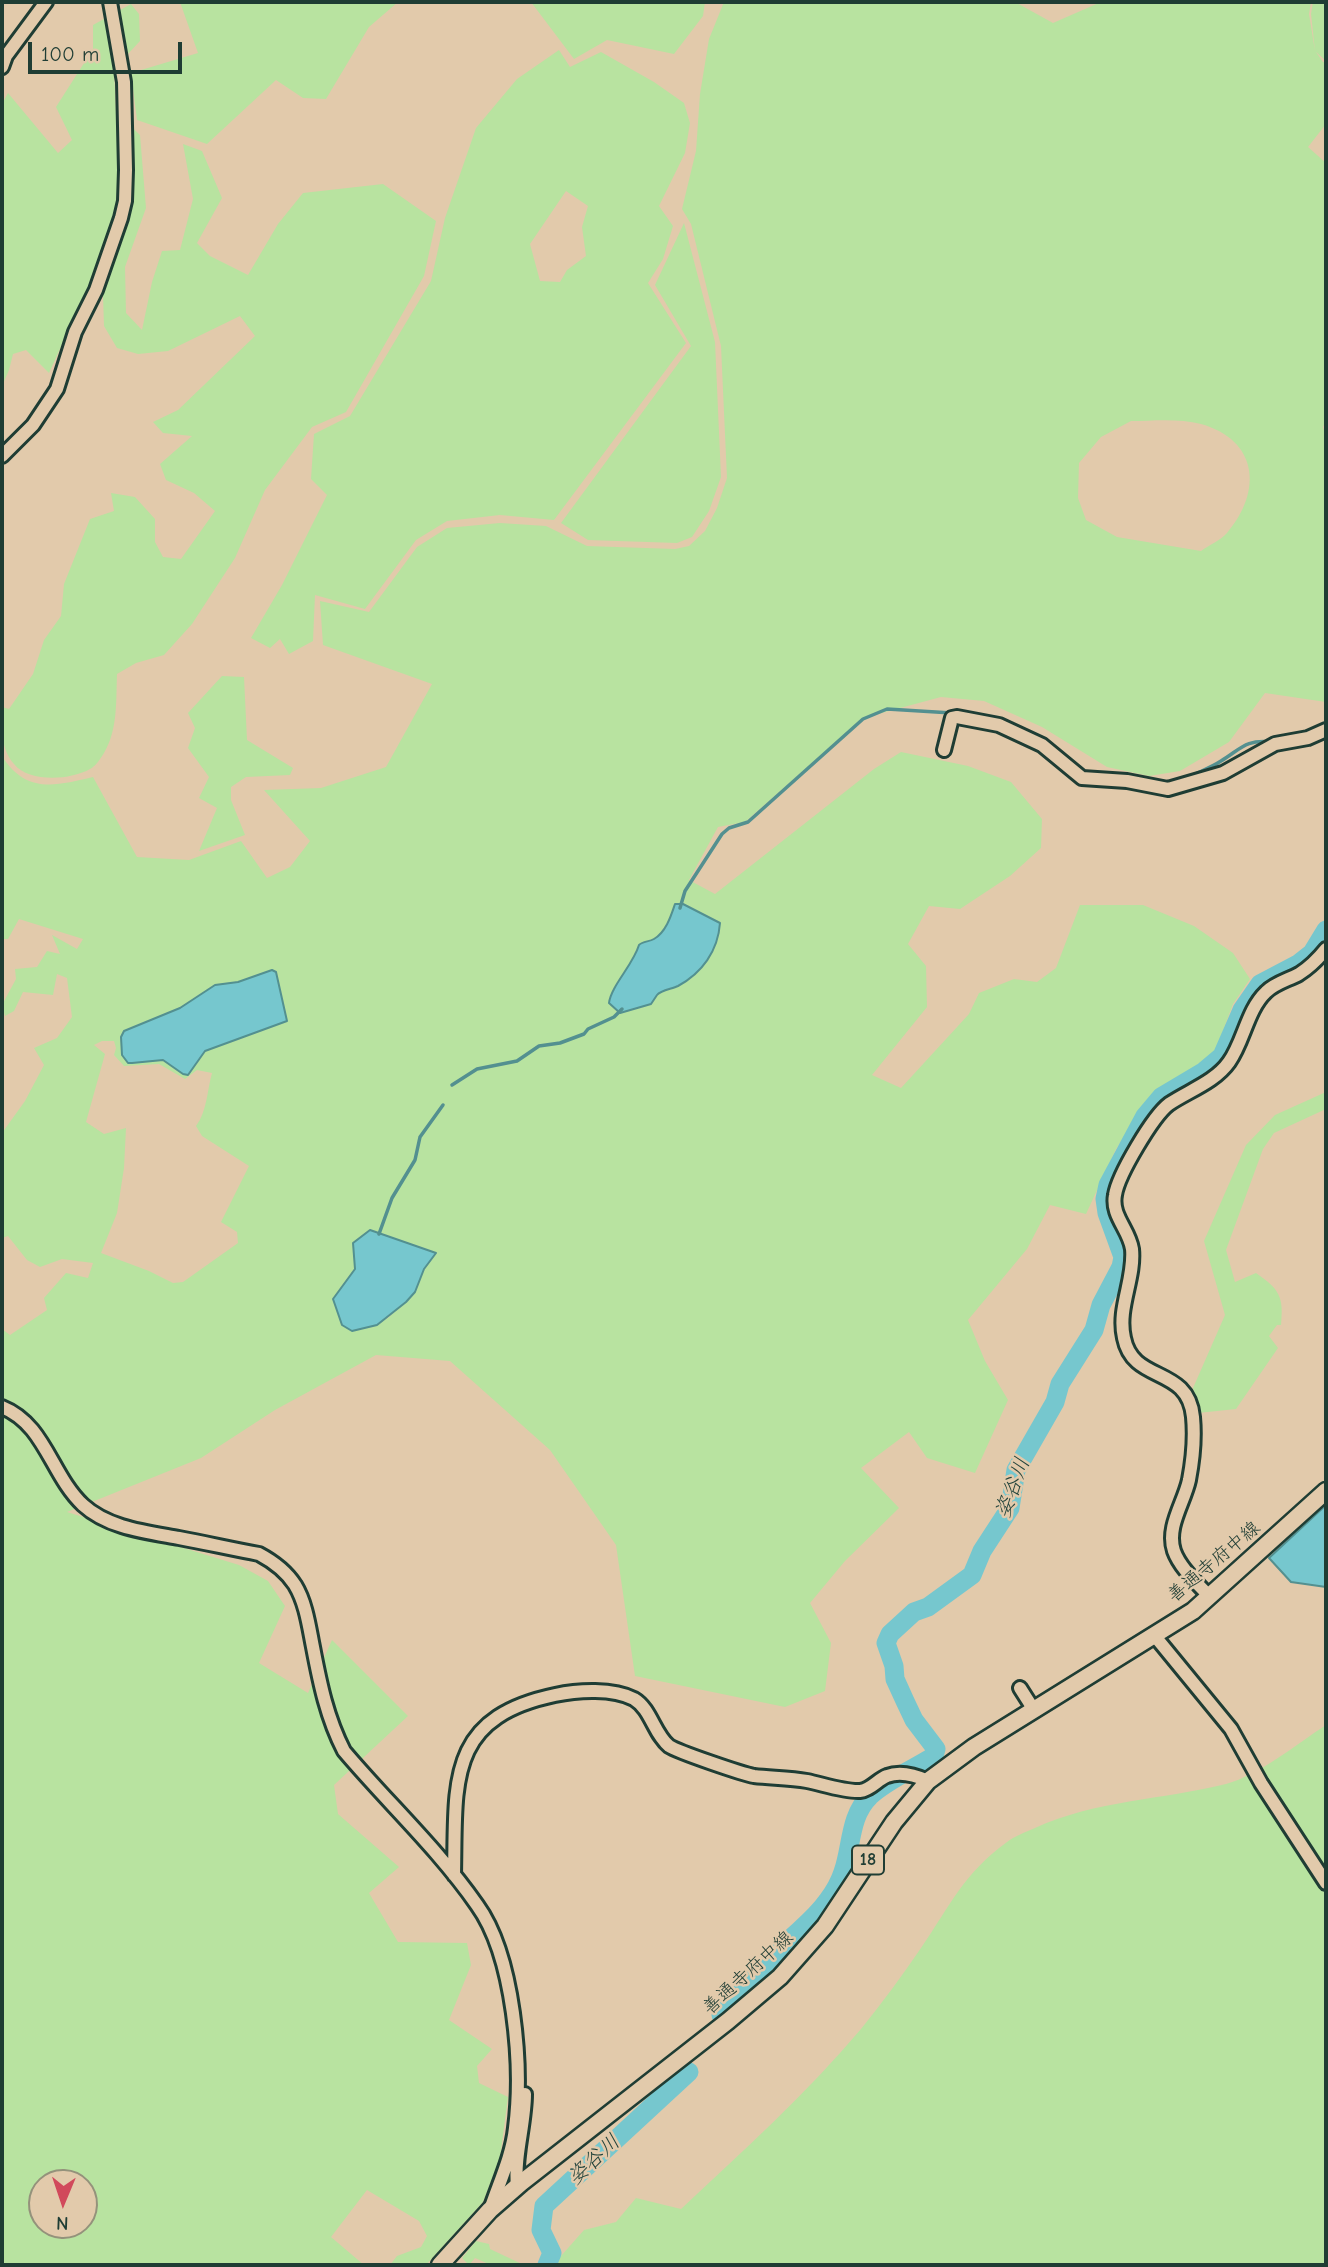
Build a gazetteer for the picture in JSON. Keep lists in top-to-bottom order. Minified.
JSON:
{"streets":{"main road":["善通寺府中線","18"]},"water":["姿谷川"],"scale_bar":"100 m","north":"bottom"}
